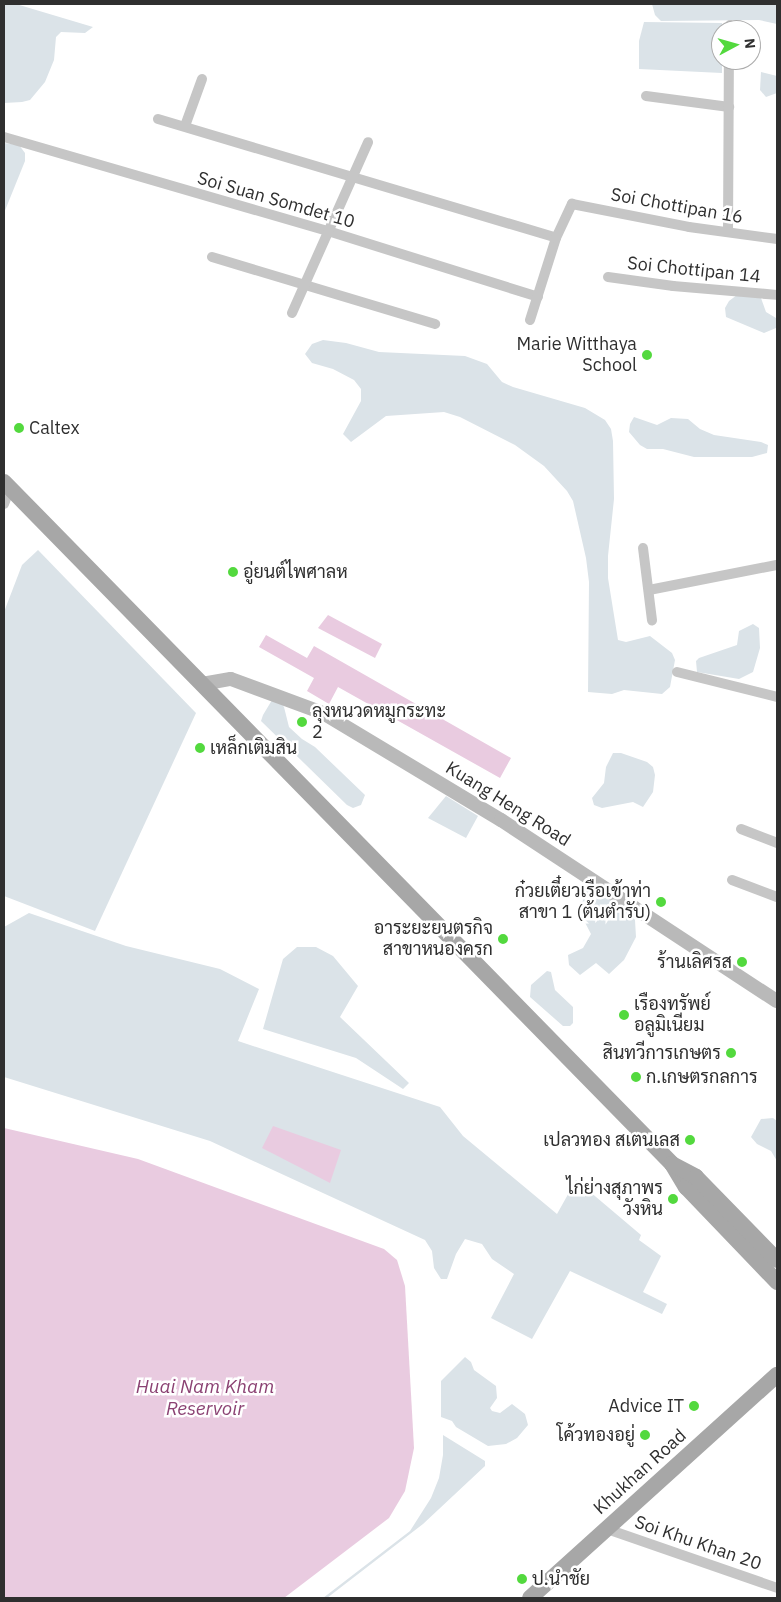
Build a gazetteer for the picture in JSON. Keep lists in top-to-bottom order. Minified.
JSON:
{"streets":{"main road":["Khukhan Road"],"street":["Soi Suan Somdet 10","Soi Chottipan 16","Soi Chottipan 14","Kuang Heng Road","Soi Khu Khan 20"]},"crossings":[["Khukhan Road","Soi Khu Khan 20"]],"water":["Huai Nam Kham Reservoir"],"places":["Marie Witthaya School","Caltex","อู่ยนต์ไพศาลห","ลุงหนวดหมูกระทะ 2","เหล็กเติมสิน","ก๋วยเตี๋ยวเรือเข้าท่า สาขา 1 (ต้นตำรับ)","อาระยะยนตรกิจ สาขาหนองครก","ร้านเลิศรส","เรืองทรัพย์ อลูมิเนียม","สินทวีการเกษตร","ก.เกษตรกลการ","เปลวทอง สเตนเลส","ไก่ย่างสุภาพร วังหิน","Advice IT","โค้วทองอยู่","ป.นำชัย"],"north":"right"}
